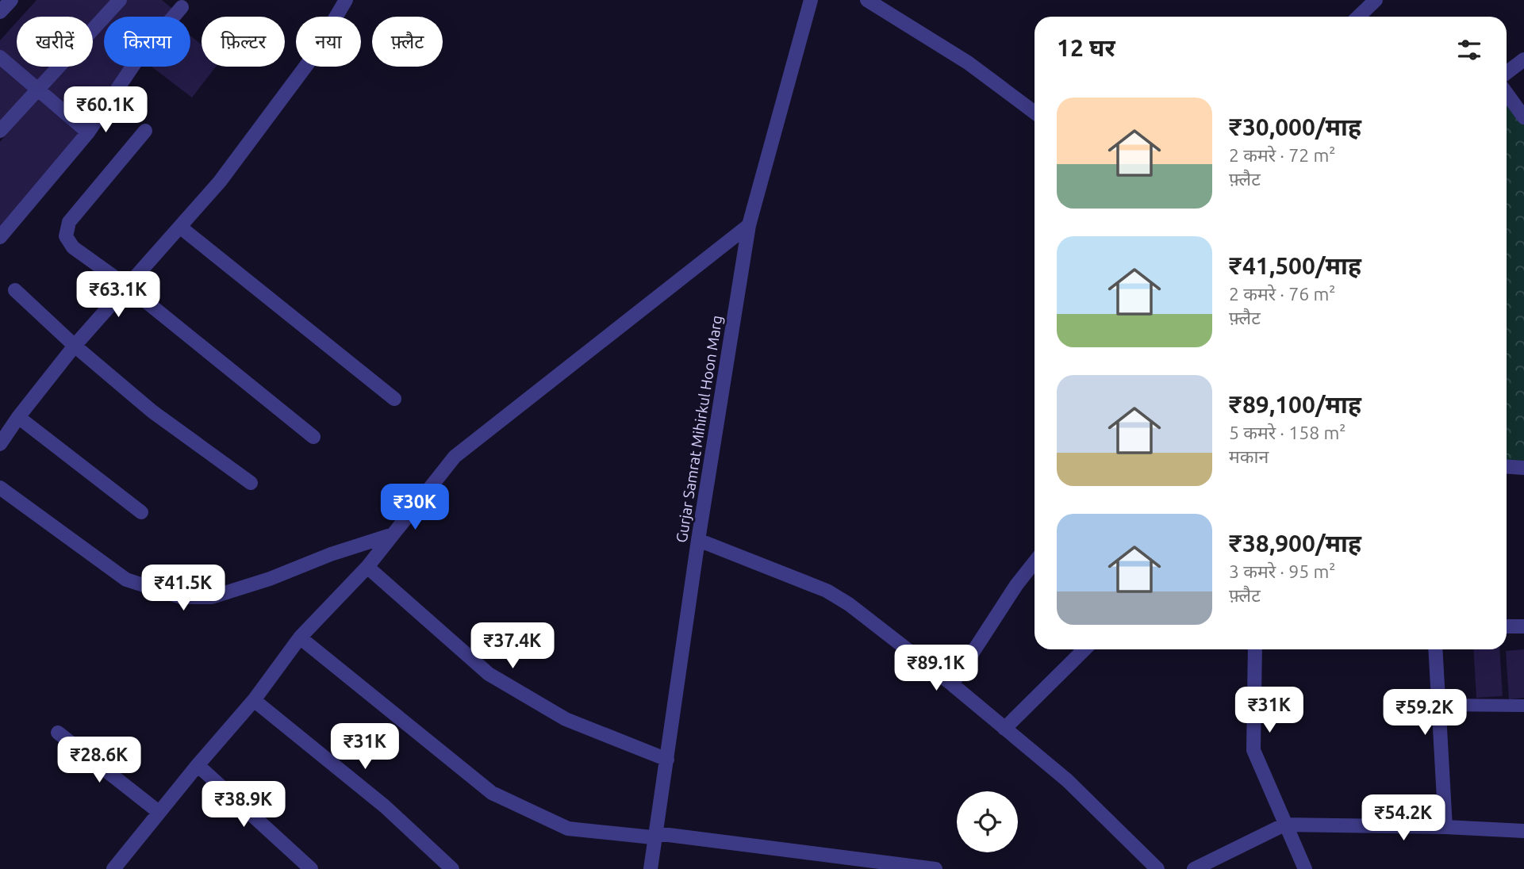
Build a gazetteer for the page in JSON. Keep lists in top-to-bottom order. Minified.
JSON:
{"streets":{"street":["Gurjar Samrat Mihirkul Hoon Marg"]},"page":{"chip":["खरीदें","किराया","फ़िल्टर","नया","फ़्लैट"],"heading":"12 घर","list":[{"name":"₹30,000/माह","note":"2 कमरे · 72 m² · फ़्लैट"},{"name":"₹41,500/माह","note":"2 कमरे · 76 m² · फ़्लैट"},{"name":"₹89,100/माह","note":"5 कमरे · 158 m² · मकान"},{"name":"₹38,900/माह","note":"3 कमरे · 95 m² · फ़्लैट"}],"price":["₹60.1K","₹63.1K","₹30K","₹41.5K","₹37.4K","₹89.1K","₹31K","₹59.2K","₹31K","₹28.6K","₹38.9K","₹54.2K"]}}
